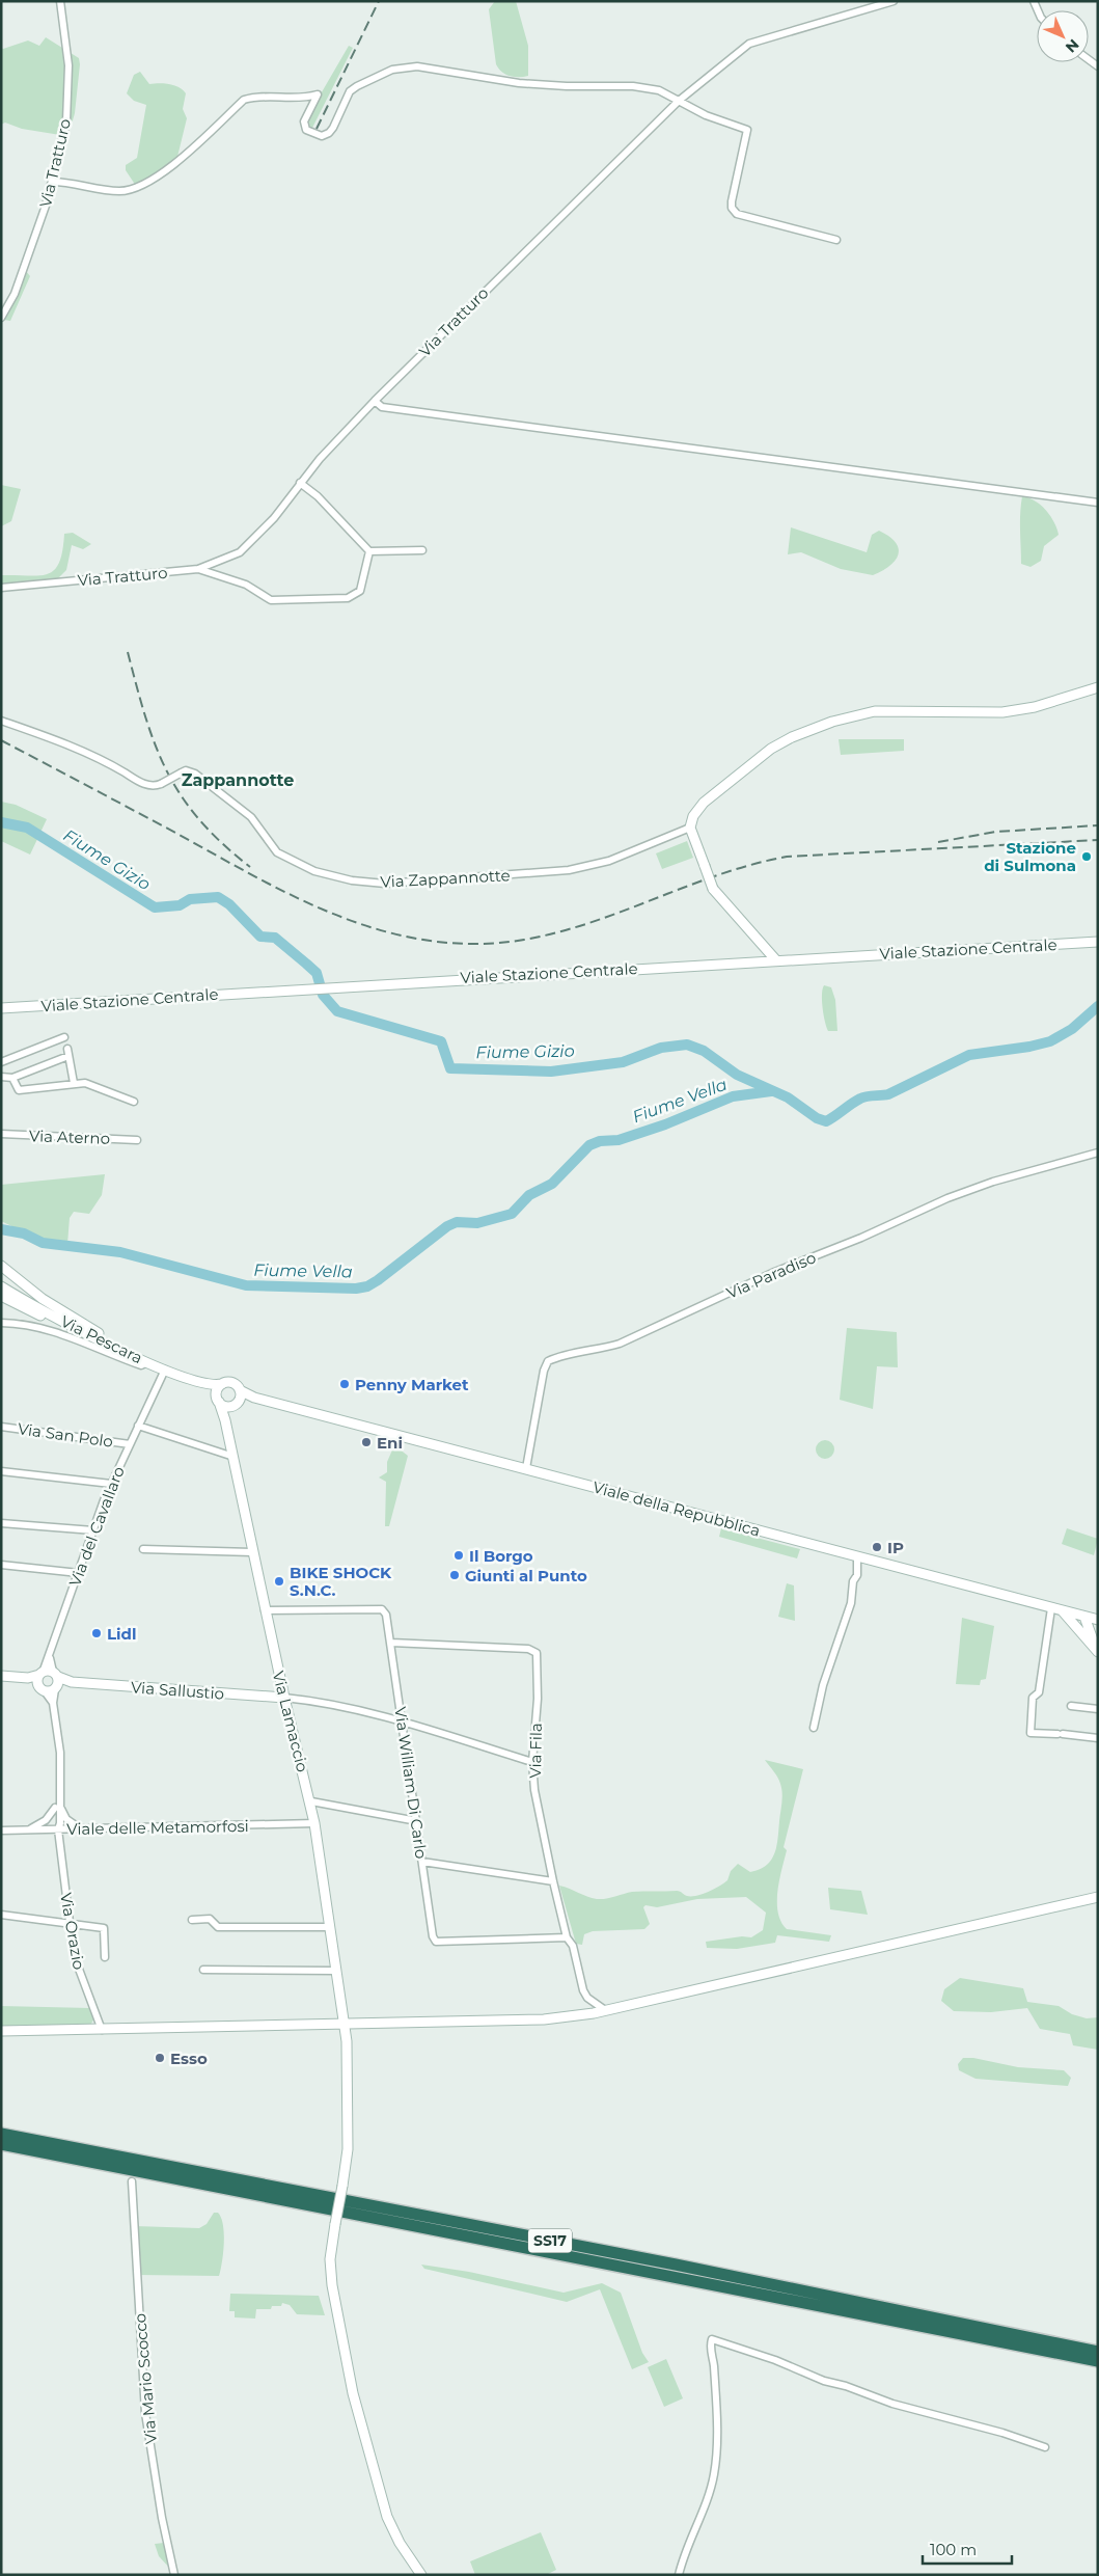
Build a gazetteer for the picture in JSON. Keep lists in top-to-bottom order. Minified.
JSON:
{"streets":{"highway":["SS17"],"street":["Via Tratturo","Via Zappannotte","Viale Stazione Centrale","Via Aterno","Via Paradiso","Via Pescara","Via San Polo","Viale della Repubblica","Via del Cavallaro","Via Sallustio","Via Lamaccio","Via Fila","Via William Di Carlo","Viale delle Metamorfosi","Via Orazio","Via Mario Scocco"]},"crossings":[["Via Paradiso","Viale della Repubblica"],["Via Pescara","Viale della Repubblica"],["Via Pescara","Via del Cavallaro"],["Via Pescara","Via Lamaccio"],["Via San Polo","Via del Cavallaro"],["Viale della Repubblica","Via Lamaccio"],["Via del Cavallaro","Via Sallustio"],["Via del Cavallaro","Via Orazio"],["Via Sallustio","Via Lamaccio"],["Via Sallustio","Via Orazio"],["Via Lamaccio","Via William Di Carlo"],["Via Lamaccio","Viale delle Metamorfosi"],["Via Fila","Via William Di Carlo"],["Viale delle Metamorfosi","Via Orazio"]],"districts":["Zappannotte"],"water":["Fiume Gizio","Fiume Vella"],"places":["Stazione di Sulmona","Penny Market","Eni","IP","Il Borgo","Giunti al Punto","BIKE SHOCK S.N.C.","Lidl","Esso"],"scale_bar":"100 m","north":"bottom right"}
